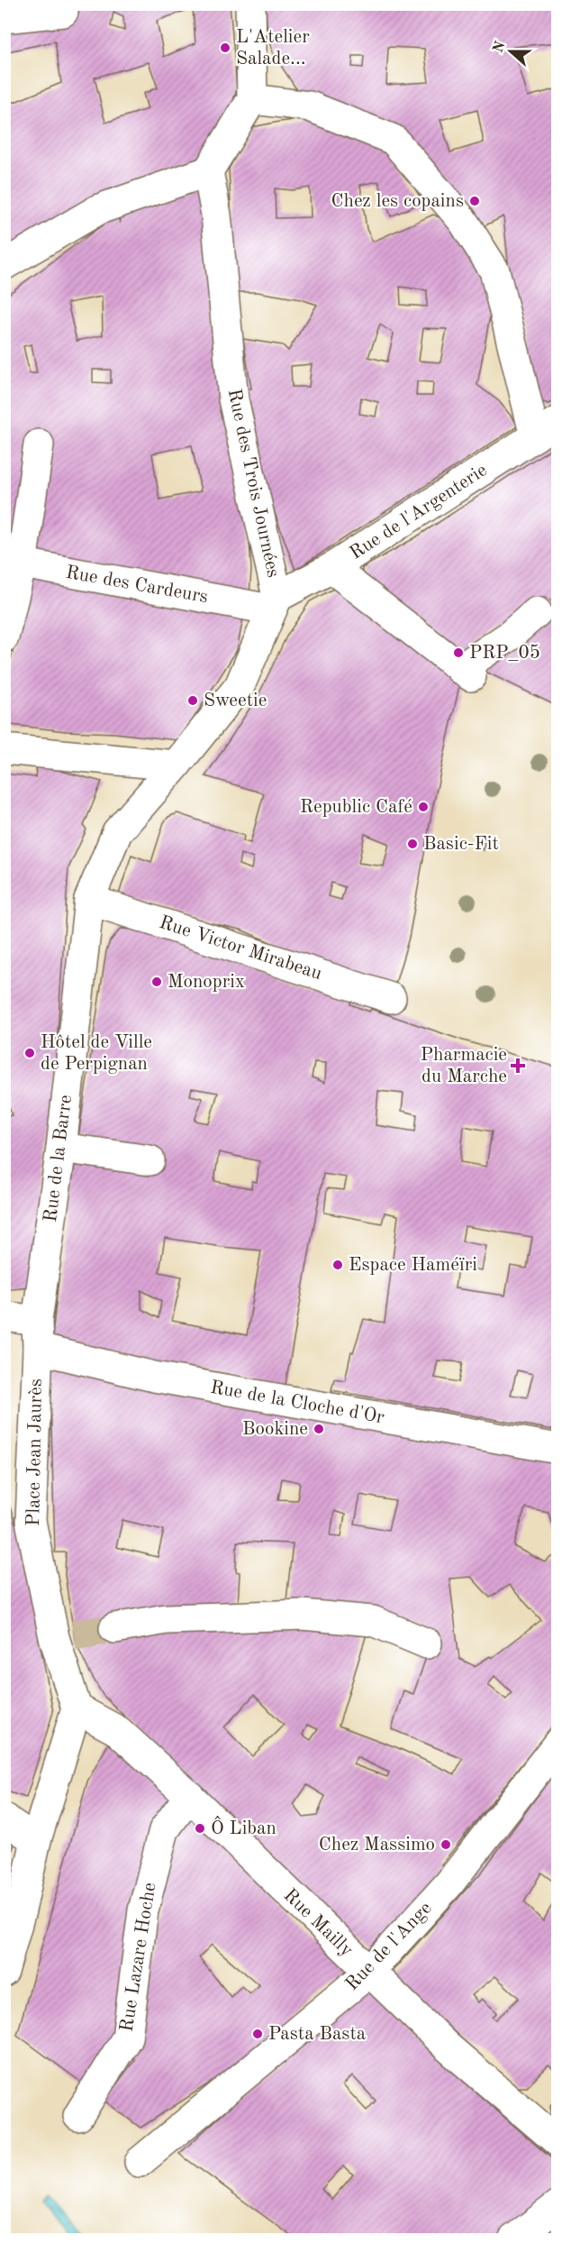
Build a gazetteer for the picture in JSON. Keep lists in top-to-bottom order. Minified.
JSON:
{"streets":{"street":["Rue des Trois Journées","Rue de l'Argenterie","Rue des Cardeurs","Rue Victor Mirabeau","Rue de la Barre","Rue de la Cloche d'Or","Place Jean Jaurès","Rue Mailly","Rue de l'Ange","Rue Lazare Hoche"]},"crossings":[["Rue des Trois Journées","Rue de l'Argenterie"],["Rue des Trois Journées","Rue des Cardeurs"],["Rue de l'Argenterie","Rue des Cardeurs"],["Rue Victor Mirabeau","Rue de la Barre"],["Rue de la Barre","Rue de la Cloche d'Or"],["Rue de la Barre","Place Jean Jaurès"],["Rue de la Cloche d'Or","Place Jean Jaurès"],["Place Jean Jaurès","Rue Mailly"],["Rue Mailly","Rue de l'Ange"],["Rue Mailly","Rue Lazare Hoche"]],"places":{"other":["L'Atelier Salade...","Chez les copains","PRP_05","Sweetie","Republic Café","Basic-Fit","Monoprix","Hôtel de Ville de Perpignan","Espace Haméïri","Bookine","Ô Liban","Chez Massimo","Pasta Basta"],"health":["Pharmacie du Marche"]},"north":"left"}
